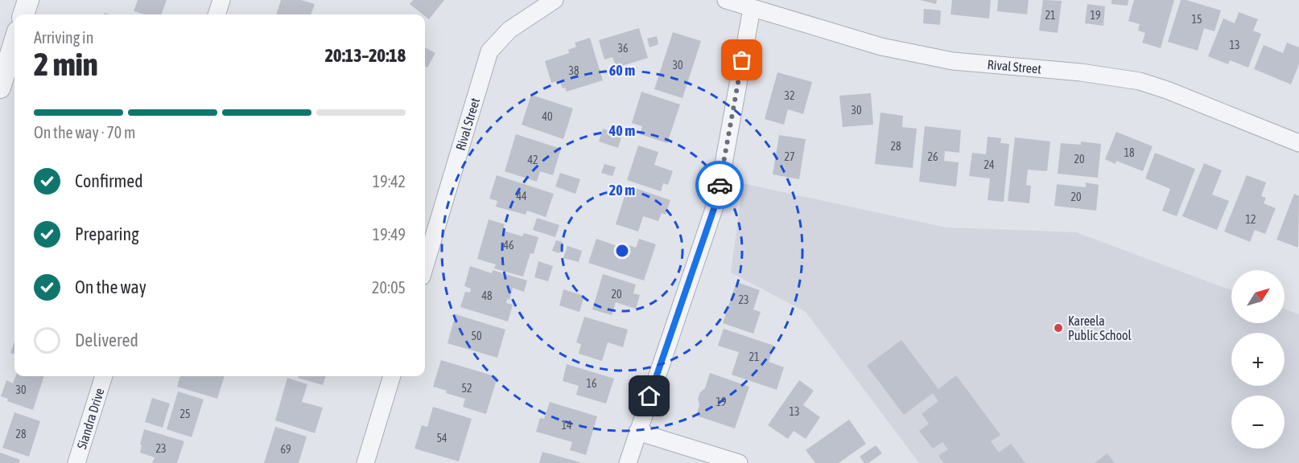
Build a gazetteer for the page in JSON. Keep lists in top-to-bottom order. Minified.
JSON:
{"streets":{"street":["Rival Street","Siandra Drive"]},"places":["Kareela Public School"],"house_numbers":["21","19","15","13","36","30","38","32","30","40","28","18","27","26","20","42","24","44","20","12","46","20","48","23","50","21","16","52","30","19","13","25","14","28","54","23","69"],"north":"top right","page":{"heading":["2 min","Arriving in","20:13–20:18"],"bar":"On the way · 70 m","list":[["Confirmed","19:42"],["Preparing","19:49"],["On the way","20:05"],"Delivered"],"map_buttons":["+","−"]},"rings":["60 m","40 m","20 m"]}
